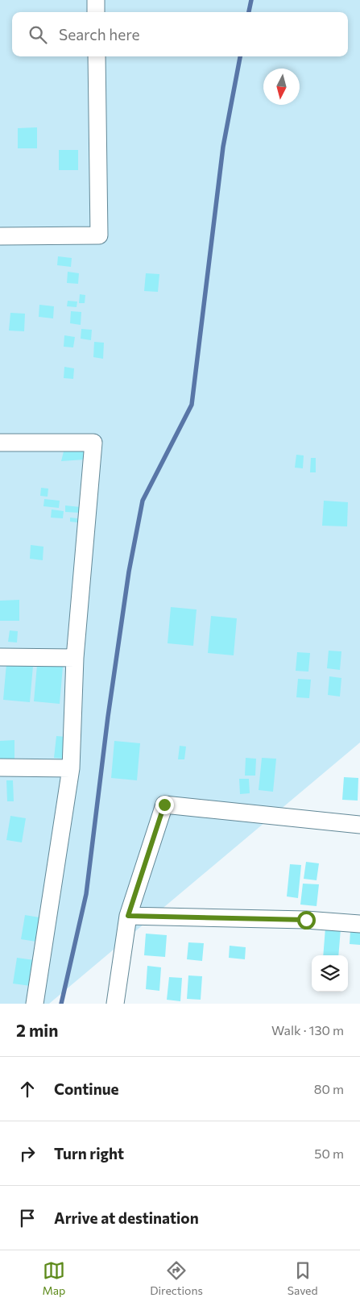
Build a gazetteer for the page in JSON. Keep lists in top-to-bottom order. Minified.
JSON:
{"north":"bottom","page":{"search":"Search here","heading":["2 min","Walk · 130 m"],"list":[["Continue","80 m"],["Turn right","50 m"],"Arrive at destination"],"nav":["Map","Directions","Saved"]}}
